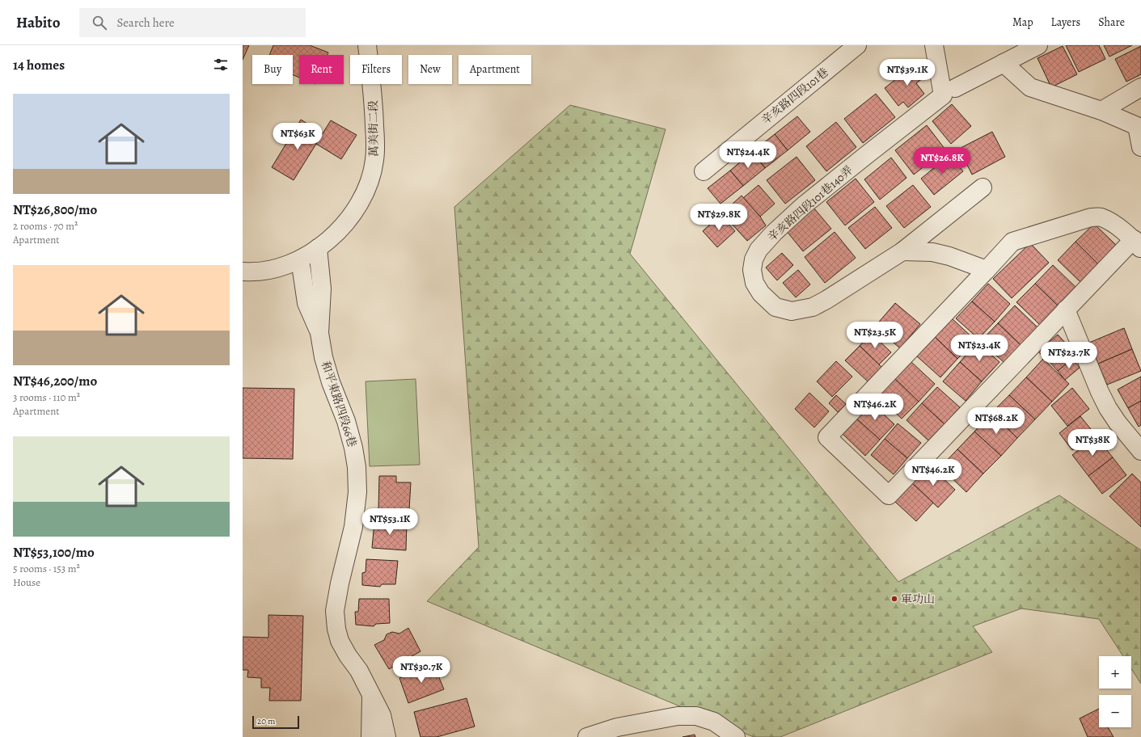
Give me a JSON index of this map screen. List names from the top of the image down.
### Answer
{
  "streets": {
    "street": [
      "辛亥路四段101巷",
      "萬美街二段",
      "辛亥路四段101巷140弄",
      "和平東路四段66巷"
    ]
  },
  "crossings": [
    ["萬美街二段", "和平東路四段66巷"]
  ],
  "places": ["軍功山"],
  "scale_bar": "20 m",
  "page": {
    "header": "Habito",
    "search": "Search here",
    "nav": ["Map", "Layers", "Share"],
    "heading": "14 homes",
    "chip": [
      "Buy",
      "Rent",
      "Filters",
      "New",
      "Apartment"
    ],
    "price": [
      "NT$39.1K",
      "NT$63K",
      "NT$24.4K",
      "NT$26.8K",
      "NT$29.8K",
      "NT$23.5K",
      "NT$23.4K",
      "NT$23.7K",
      "NT$46.2K",
      "NT$68.2K",
      "NT$38K",
      "NT$46.2K",
      "NT$53.1K",
      "NT$30.7K"
    ],
    "list": [
      {
        "name": "NT$26,800/mo",
        "note": "2 rooms · 70 m² · Apartment"
      },
      {
        "name": "NT$46,200/mo",
        "note": "3 rooms · 110 m² · Apartment"
      },
      {
        "name": "NT$53,100/mo",
        "note": "5 rooms · 153 m² · House"
      }
    ],
    "map_buttons": ["+", "−"],
    "scale": "20 m"
  }
}
